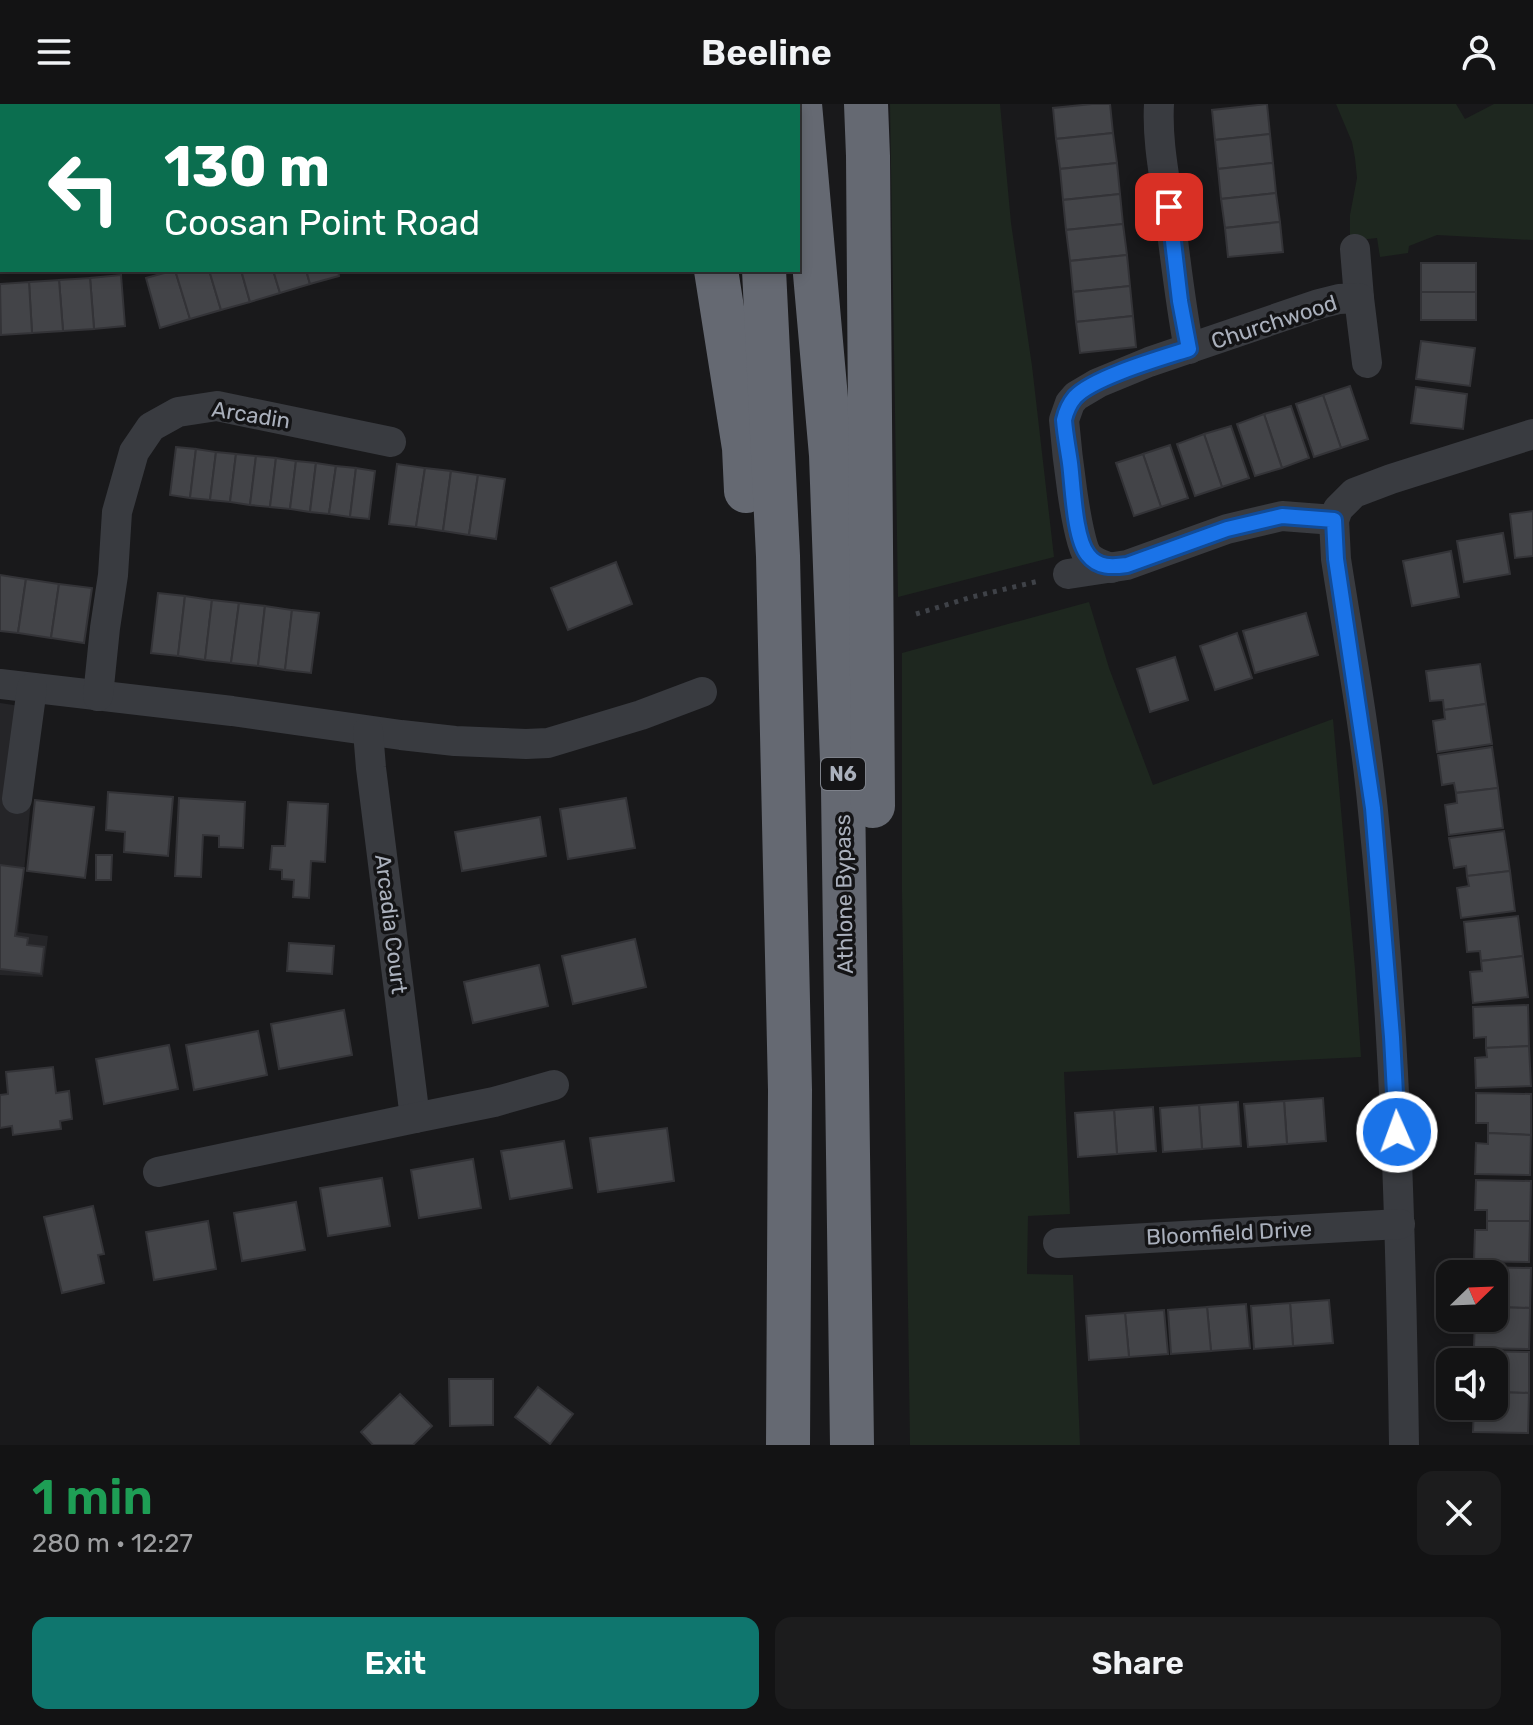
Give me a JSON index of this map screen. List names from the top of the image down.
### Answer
{
  "streets": {
    "highway": ["N6", "Athlone Bypass"],
    "street": [
      "Churchwood",
      "Arcadin",
      "Arcadia Court",
      "Bloomfield Drive"
    ]
  },
  "crossings": [
    ["N6", "Athlone Bypass"]
  ],
  "north": "top right",
  "page": {
    "header": "Beeline",
    "turn": ["130 m", "Coosan Point Road"],
    "heading": ["1 min", "280 m · 12:27"],
    "buttons": ["Exit", "Share"]
  }
}
